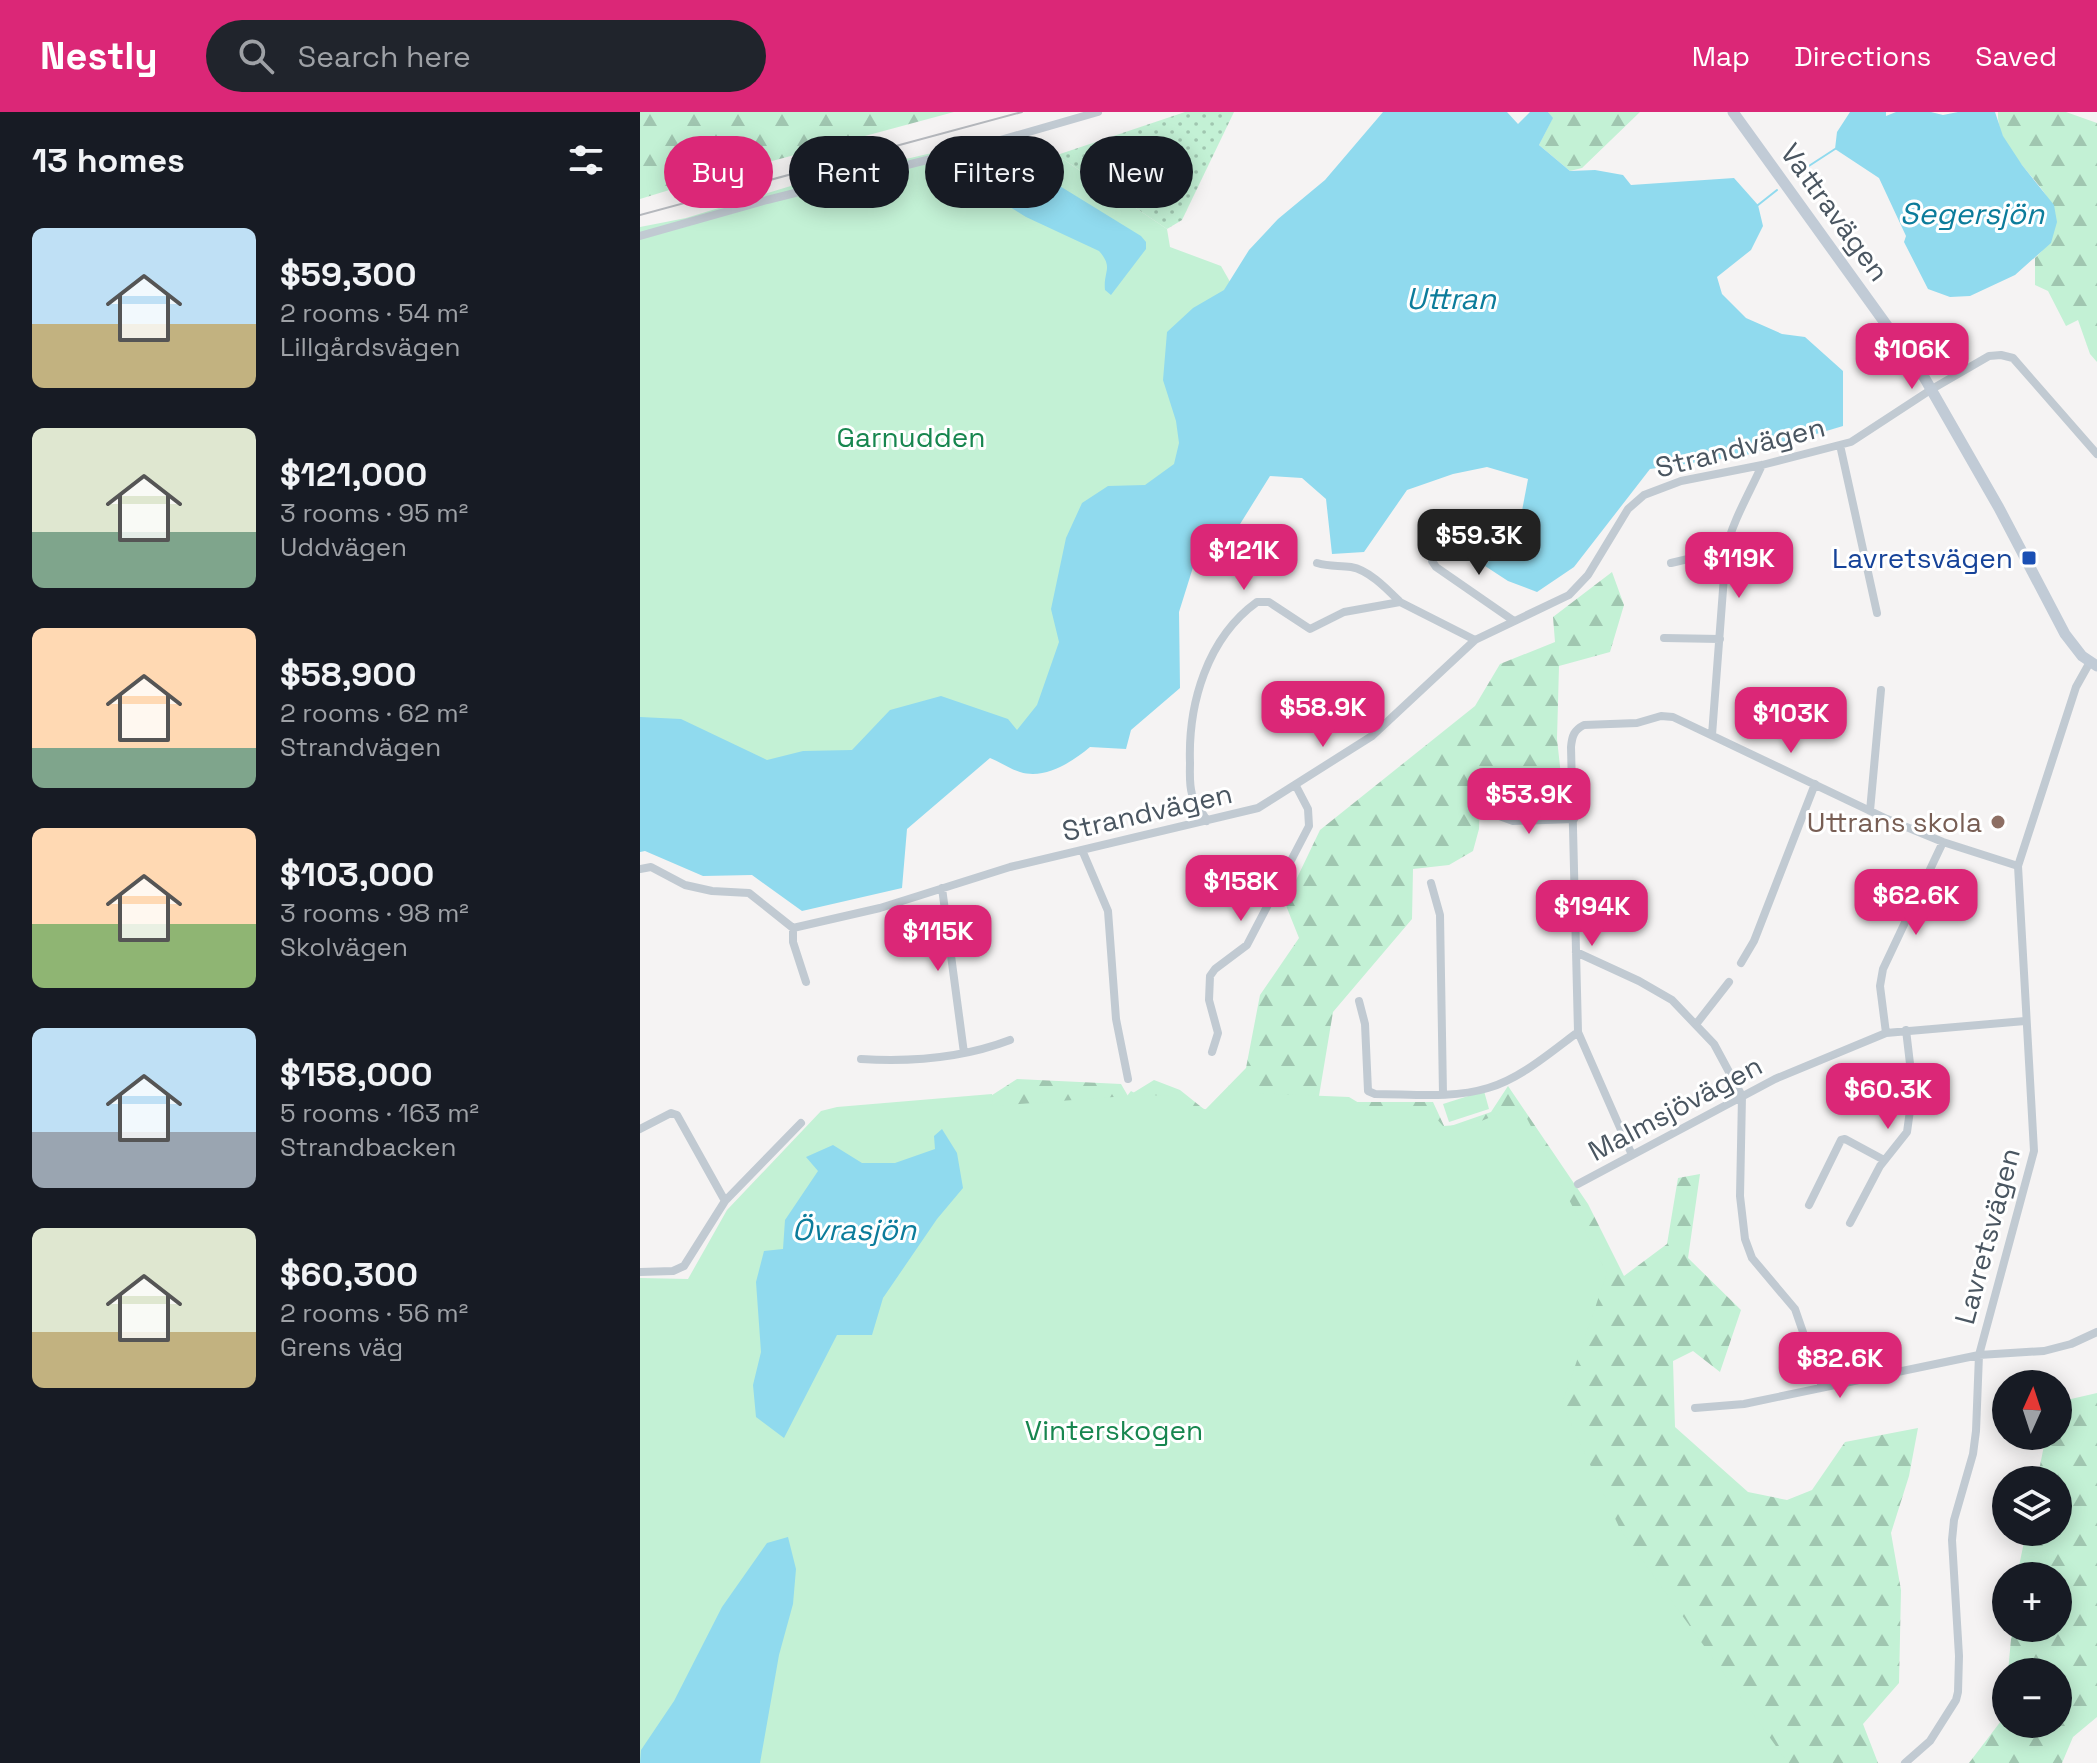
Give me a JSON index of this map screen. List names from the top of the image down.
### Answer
{
  "streets": {
    "street": [
      "Vattravägen",
      "Strandvägen",
      "Malmsjövägen",
      "Lavretsvägen"
    ]
  },
  "crossings": [
    ["Vattravägen", "Strandvägen"],
    ["Vattravägen", "Lavretsvägen"],
    ["Malmsjövägen", "Lavretsvägen"]
  ],
  "water": ["Segersjön", "Uttran", "Övrasjön"],
  "parks": ["Garnudden", "Vinterskogen"],
  "places": {
    "transit": ["Lavretsvägen"],
    "other": ["Uttrans skola"]
  },
  "north": "top",
  "page": {
    "header": "Nestly",
    "search": "Search here",
    "nav": ["Map", "Directions", "Saved"],
    "heading": "13 homes",
    "chip": [
      "Buy",
      "Rent",
      "Filters",
      "New"
    ],
    "list": [
      {
        "name": "$59,300",
        "note": "2 rooms · 54 m² · Lillgårdsvägen"
      },
      {
        "name": "$121,000",
        "note": "3 rooms · 95 m² · Uddvägen"
      },
      {
        "name": "$58,900",
        "note": "2 rooms · 62 m² · Strandvägen"
      },
      {
        "name": "$103,000",
        "note": "3 rooms · 98 m² · Skolvägen"
      },
      {
        "name": "$158,000",
        "note": "5 rooms · 163 m² · Strandbacken"
      },
      {
        "name": "$60,300",
        "note": "2 rooms · 56 m² · Grens väg"
      }
    ],
    "price": [
      "$106K",
      "$59.3K",
      "$121K",
      "$119K",
      "$58.9K",
      "$103K",
      "$53.9K",
      "$158K",
      "$62.6K",
      "$194K",
      "$115K",
      "$60.3K",
      "$82.6K"
    ],
    "map_buttons": ["+", "−"]
  }
}
